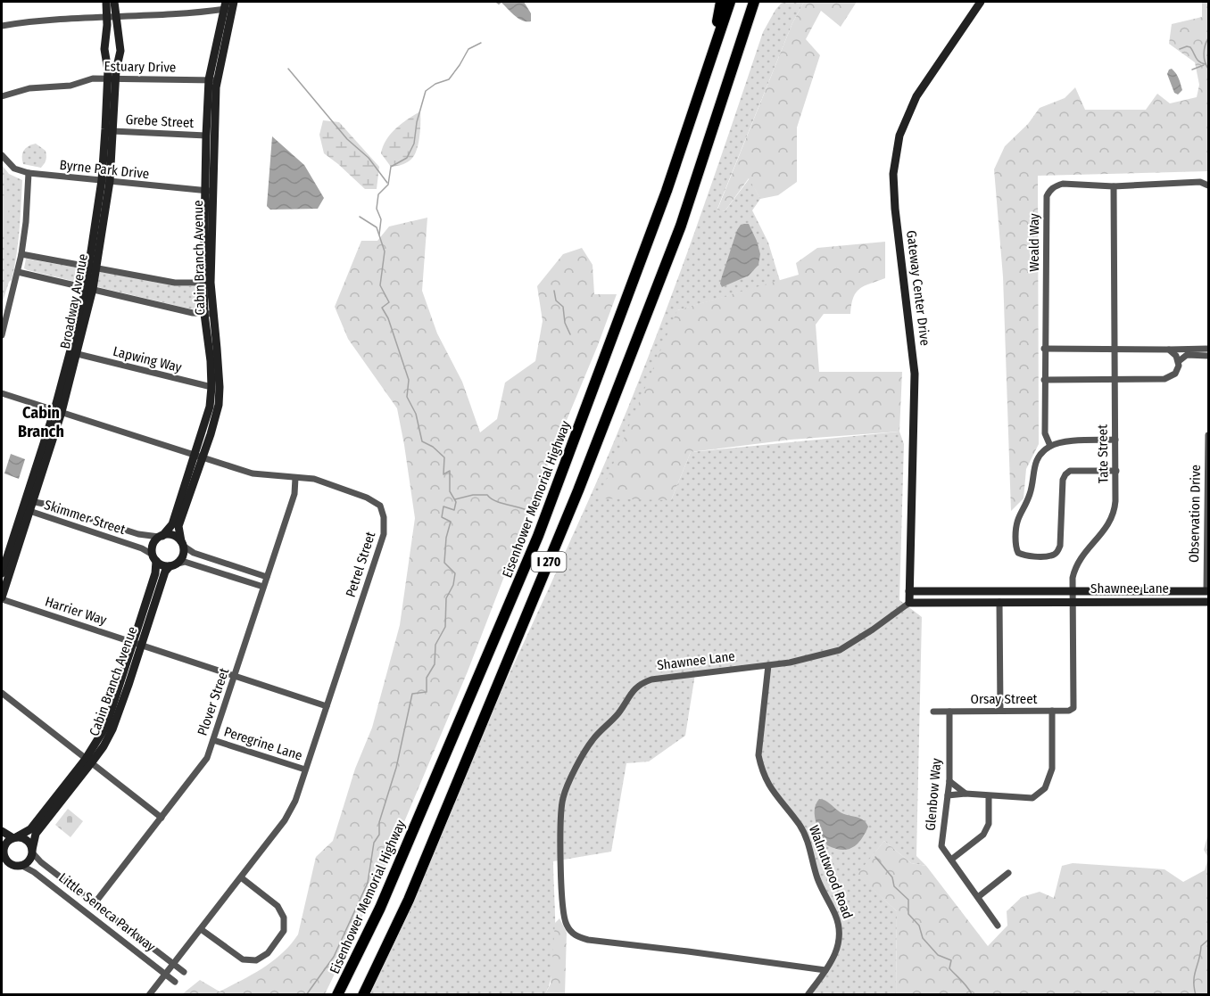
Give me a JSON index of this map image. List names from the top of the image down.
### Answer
{
  "streets": {
    "highway": ["Eisenhower Memorial Highway", "I 270"],
    "street": [
      "Estuary Drive",
      "Grebe Street",
      "Byrne Park Drive",
      "Weald Way",
      "Cabin Branch Avenue",
      "Gateway Center Drive",
      "Broadway Avenue",
      "Lapwing Way",
      "Tate Street",
      "Observation Drive",
      "Skimmer Street",
      "Petrel Street",
      "Shawnee Lane",
      "Harrier Way",
      "Orsay Street",
      "Plover Street",
      "Peregrine Lane",
      "Glenbow Way",
      "Walnutwood Road",
      "Little Seneca Parkway"
    ]
  },
  "crossings": [
    ["Estuary Drive", "Cabin Branch Avenue"],
    ["Estuary Drive", "Broadway Avenue"],
    ["Grebe Street", "Cabin Branch Avenue"],
    ["Grebe Street", "Broadway Avenue"],
    ["Byrne Park Drive", "Cabin Branch Avenue"],
    ["Byrne Park Drive", "Broadway Avenue"],
    ["Weald Way", "Tate Street"],
    ["Cabin Branch Avenue", "Lapwing Way"],
    ["Cabin Branch Avenue", "Skimmer Street"],
    ["Cabin Branch Avenue", "Petrel Street"],
    ["Cabin Branch Avenue", "Harrier Way"],
    ["Cabin Branch Avenue", "Little Seneca Parkway"],
    ["Gateway Center Drive", "Shawnee Lane"],
    ["Broadway Avenue", "Lapwing Way"],
    ["Broadway Avenue", "Skimmer Street"],
    ["Broadway Avenue", "Petrel Street"],
    ["Broadway Avenue", "Harrier Way"],
    ["Tate Street", "Shawnee Lane"],
    ["Tate Street", "Orsay Street"],
    ["Observation Drive", "Shawnee Lane"],
    ["Petrel Street", "Harrier Way"],
    ["Petrel Street", "Plover Street"],
    ["Petrel Street", "Peregrine Lane"],
    ["Petrel Street", "Little Seneca Parkway"],
    ["Shawnee Lane", "Walnutwood Road"],
    ["Harrier Way", "Plover Street"],
    ["Orsay Street", "Glenbow Way"],
    ["Plover Street", "Peregrine Lane"],
    ["Plover Street", "Little Seneca Parkway"]
  ],
  "districts": ["Cabin Branch"]
}
